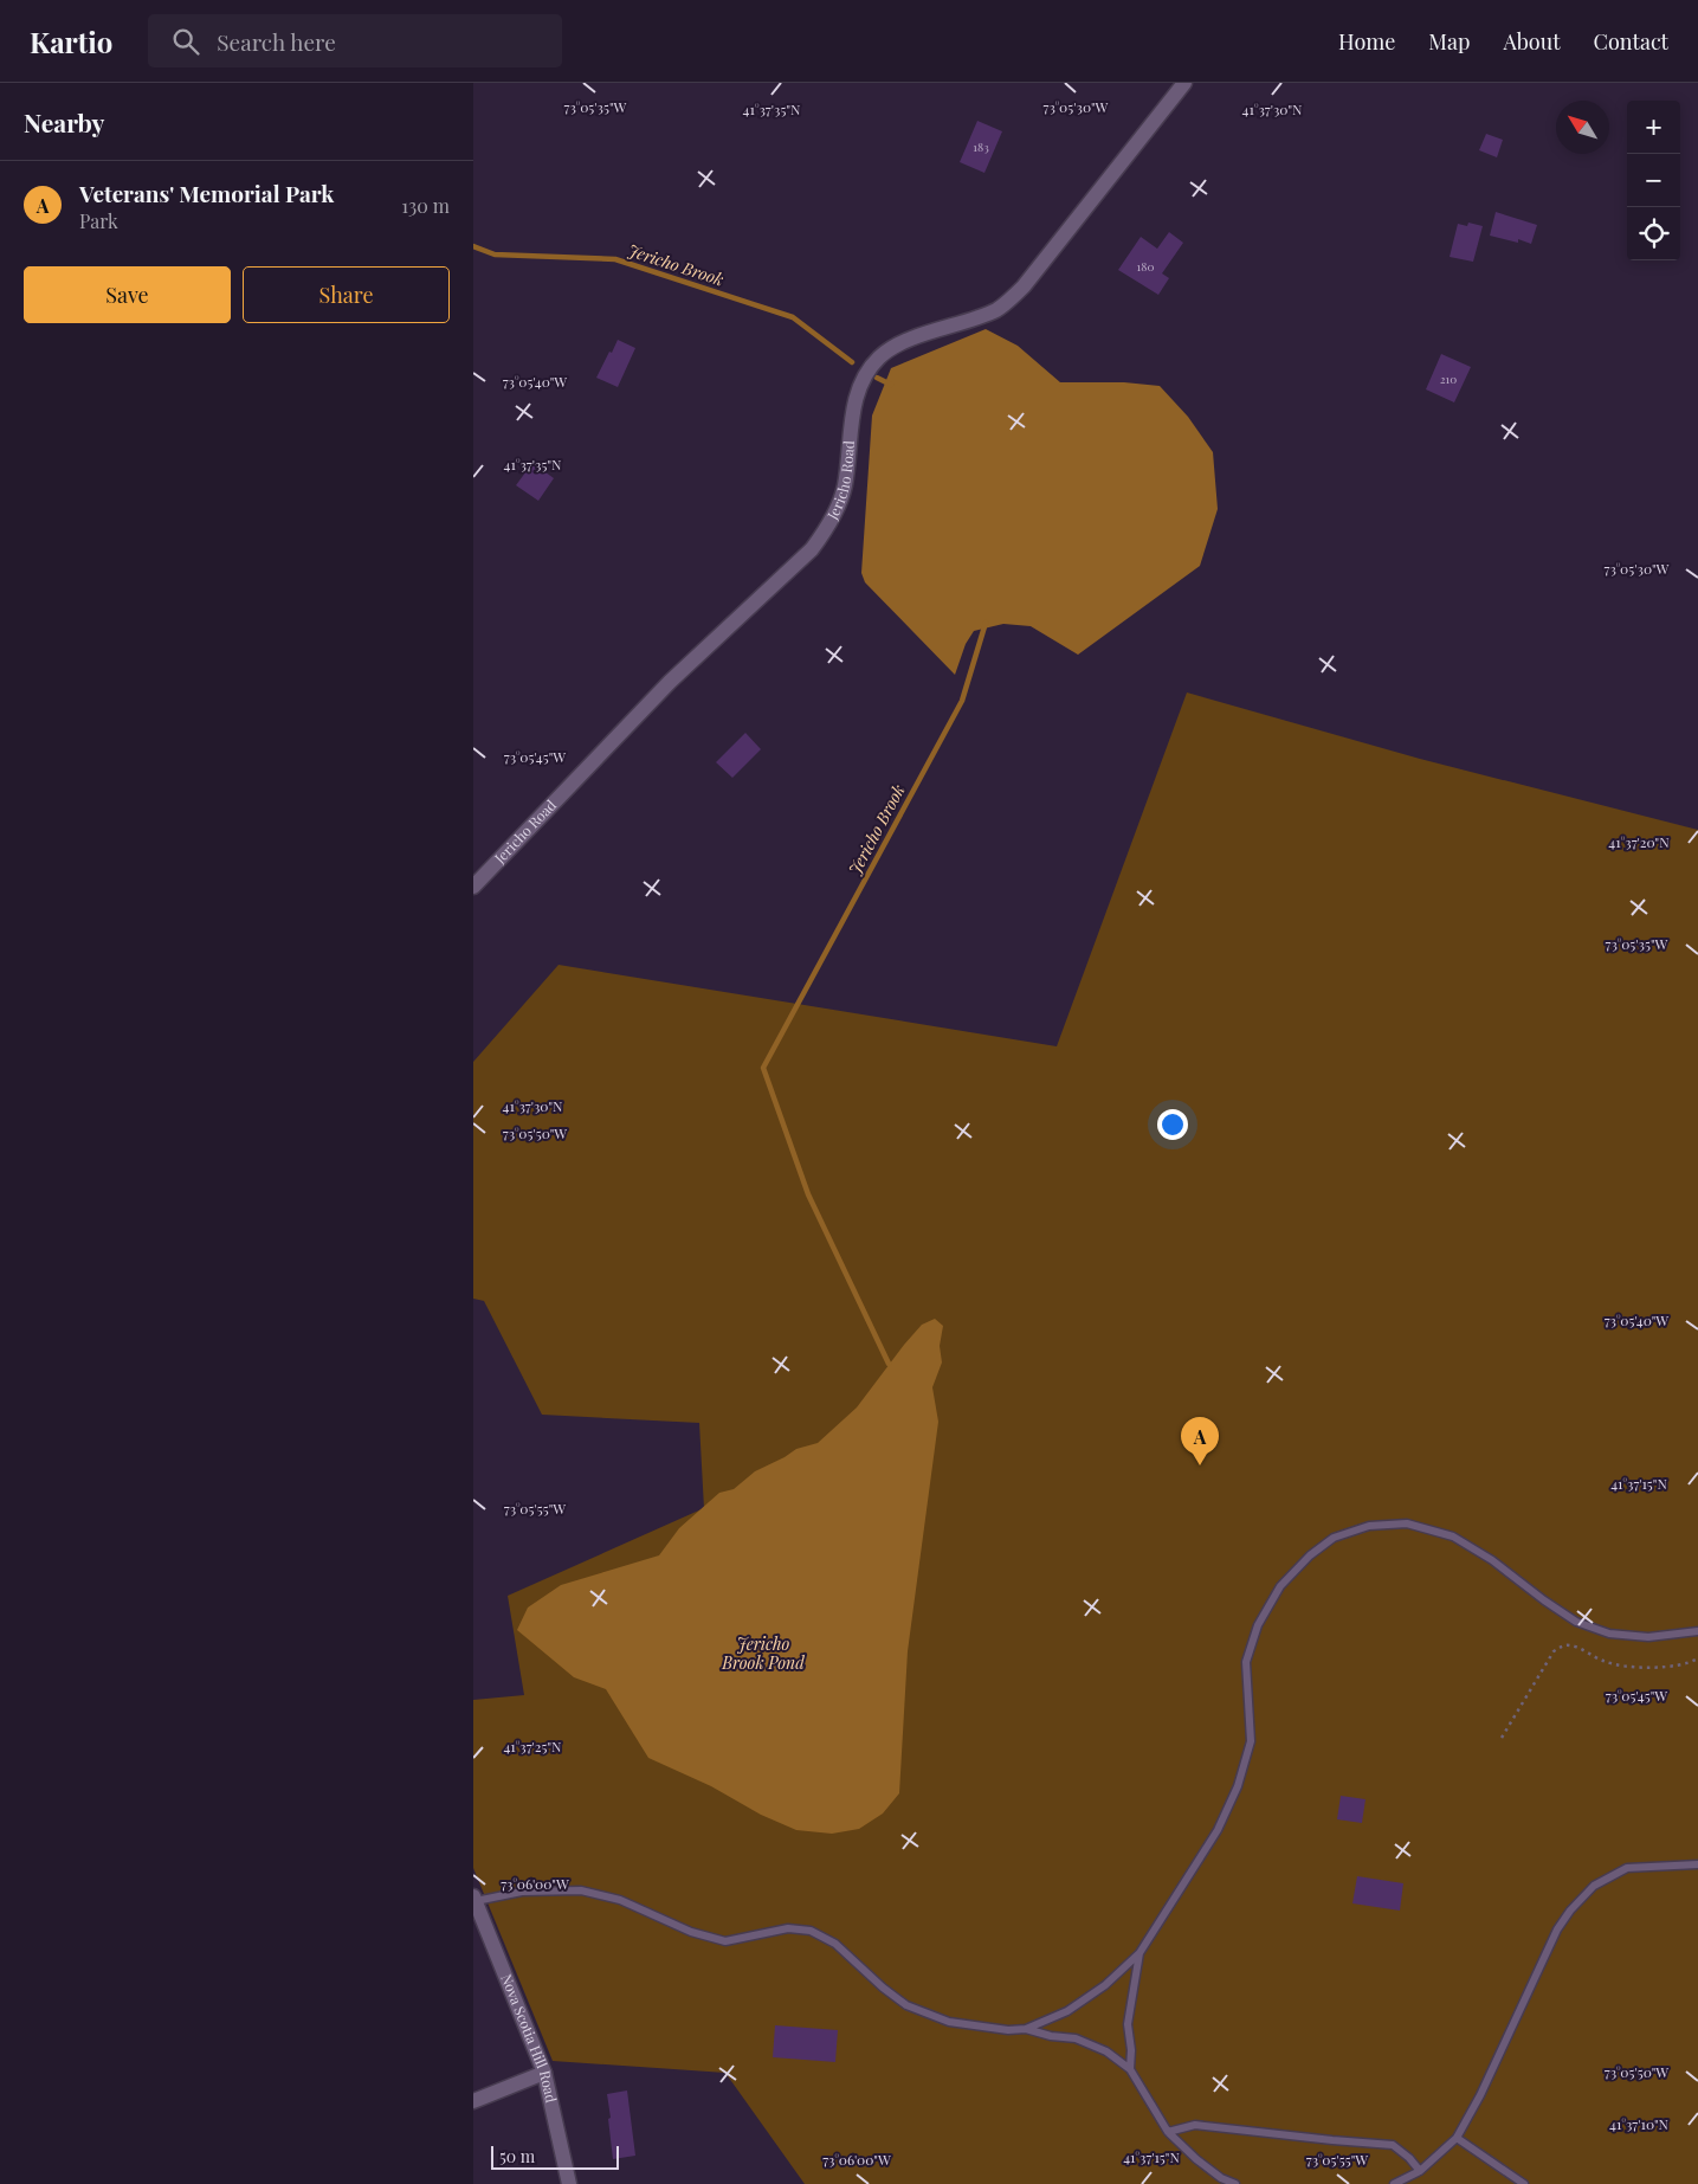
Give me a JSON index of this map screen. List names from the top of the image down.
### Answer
{
  "streets": {
    "street": ["Jericho Road", "Nova Scotia Hill Road"]
  },
  "water": ["Jericho Brook", "Jericho Brook Pond"],
  "house_numbers": ["183", "180", "210"],
  "scale_bar": "50 m",
  "north": "top left",
  "page": {
    "header": "Kartio",
    "search": "Search here",
    "nav": [
      "Home",
      "Map",
      "About",
      "Contact"
    ],
    "heading": "Nearby",
    "map_buttons": ["+", "−"],
    "list": [
      {
        "mark": "A",
        "name": "Veterans' Memorial Park",
        "note": "Park",
        "value": "130 m"
      }
    ],
    "buttons": ["Save", "Share"],
    "pins": "A",
    "scale": "50 m"
  },
  "coordinates": [
    "73°05'35\"W",
    "73°05'30\"W",
    "41°37'35\"N",
    "41°37'30\"N",
    "73°05'40\"W",
    "73°05'45\"W",
    "41°37'20\"N",
    "73°05'50\"W",
    "41°37'15\"N",
    "73°05'55\"W",
    "41°37'25\"N",
    "73°06'00\"W",
    "41°37'10\"N"
  ]
}
